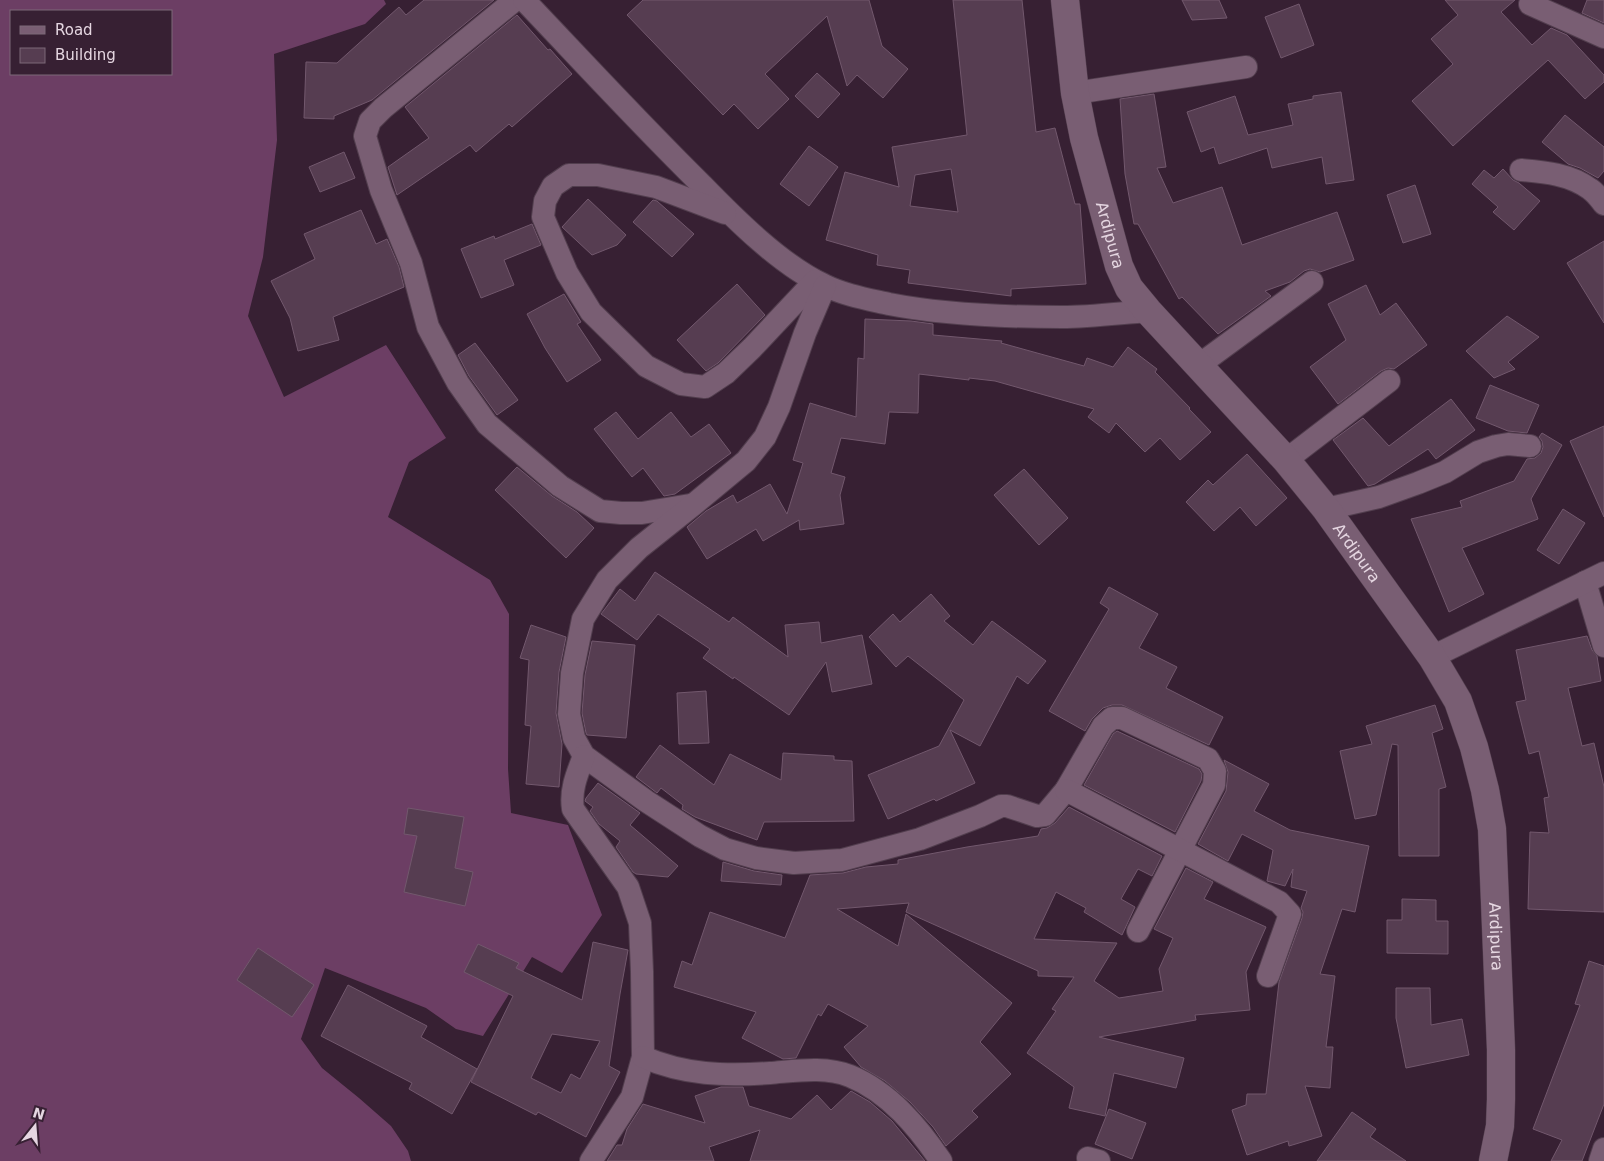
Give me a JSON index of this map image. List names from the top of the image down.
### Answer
{
  "streets": {
    "street": ["Ardipura"]
  },
  "legend": ["Road", "Building"],
  "north": "top"
}
